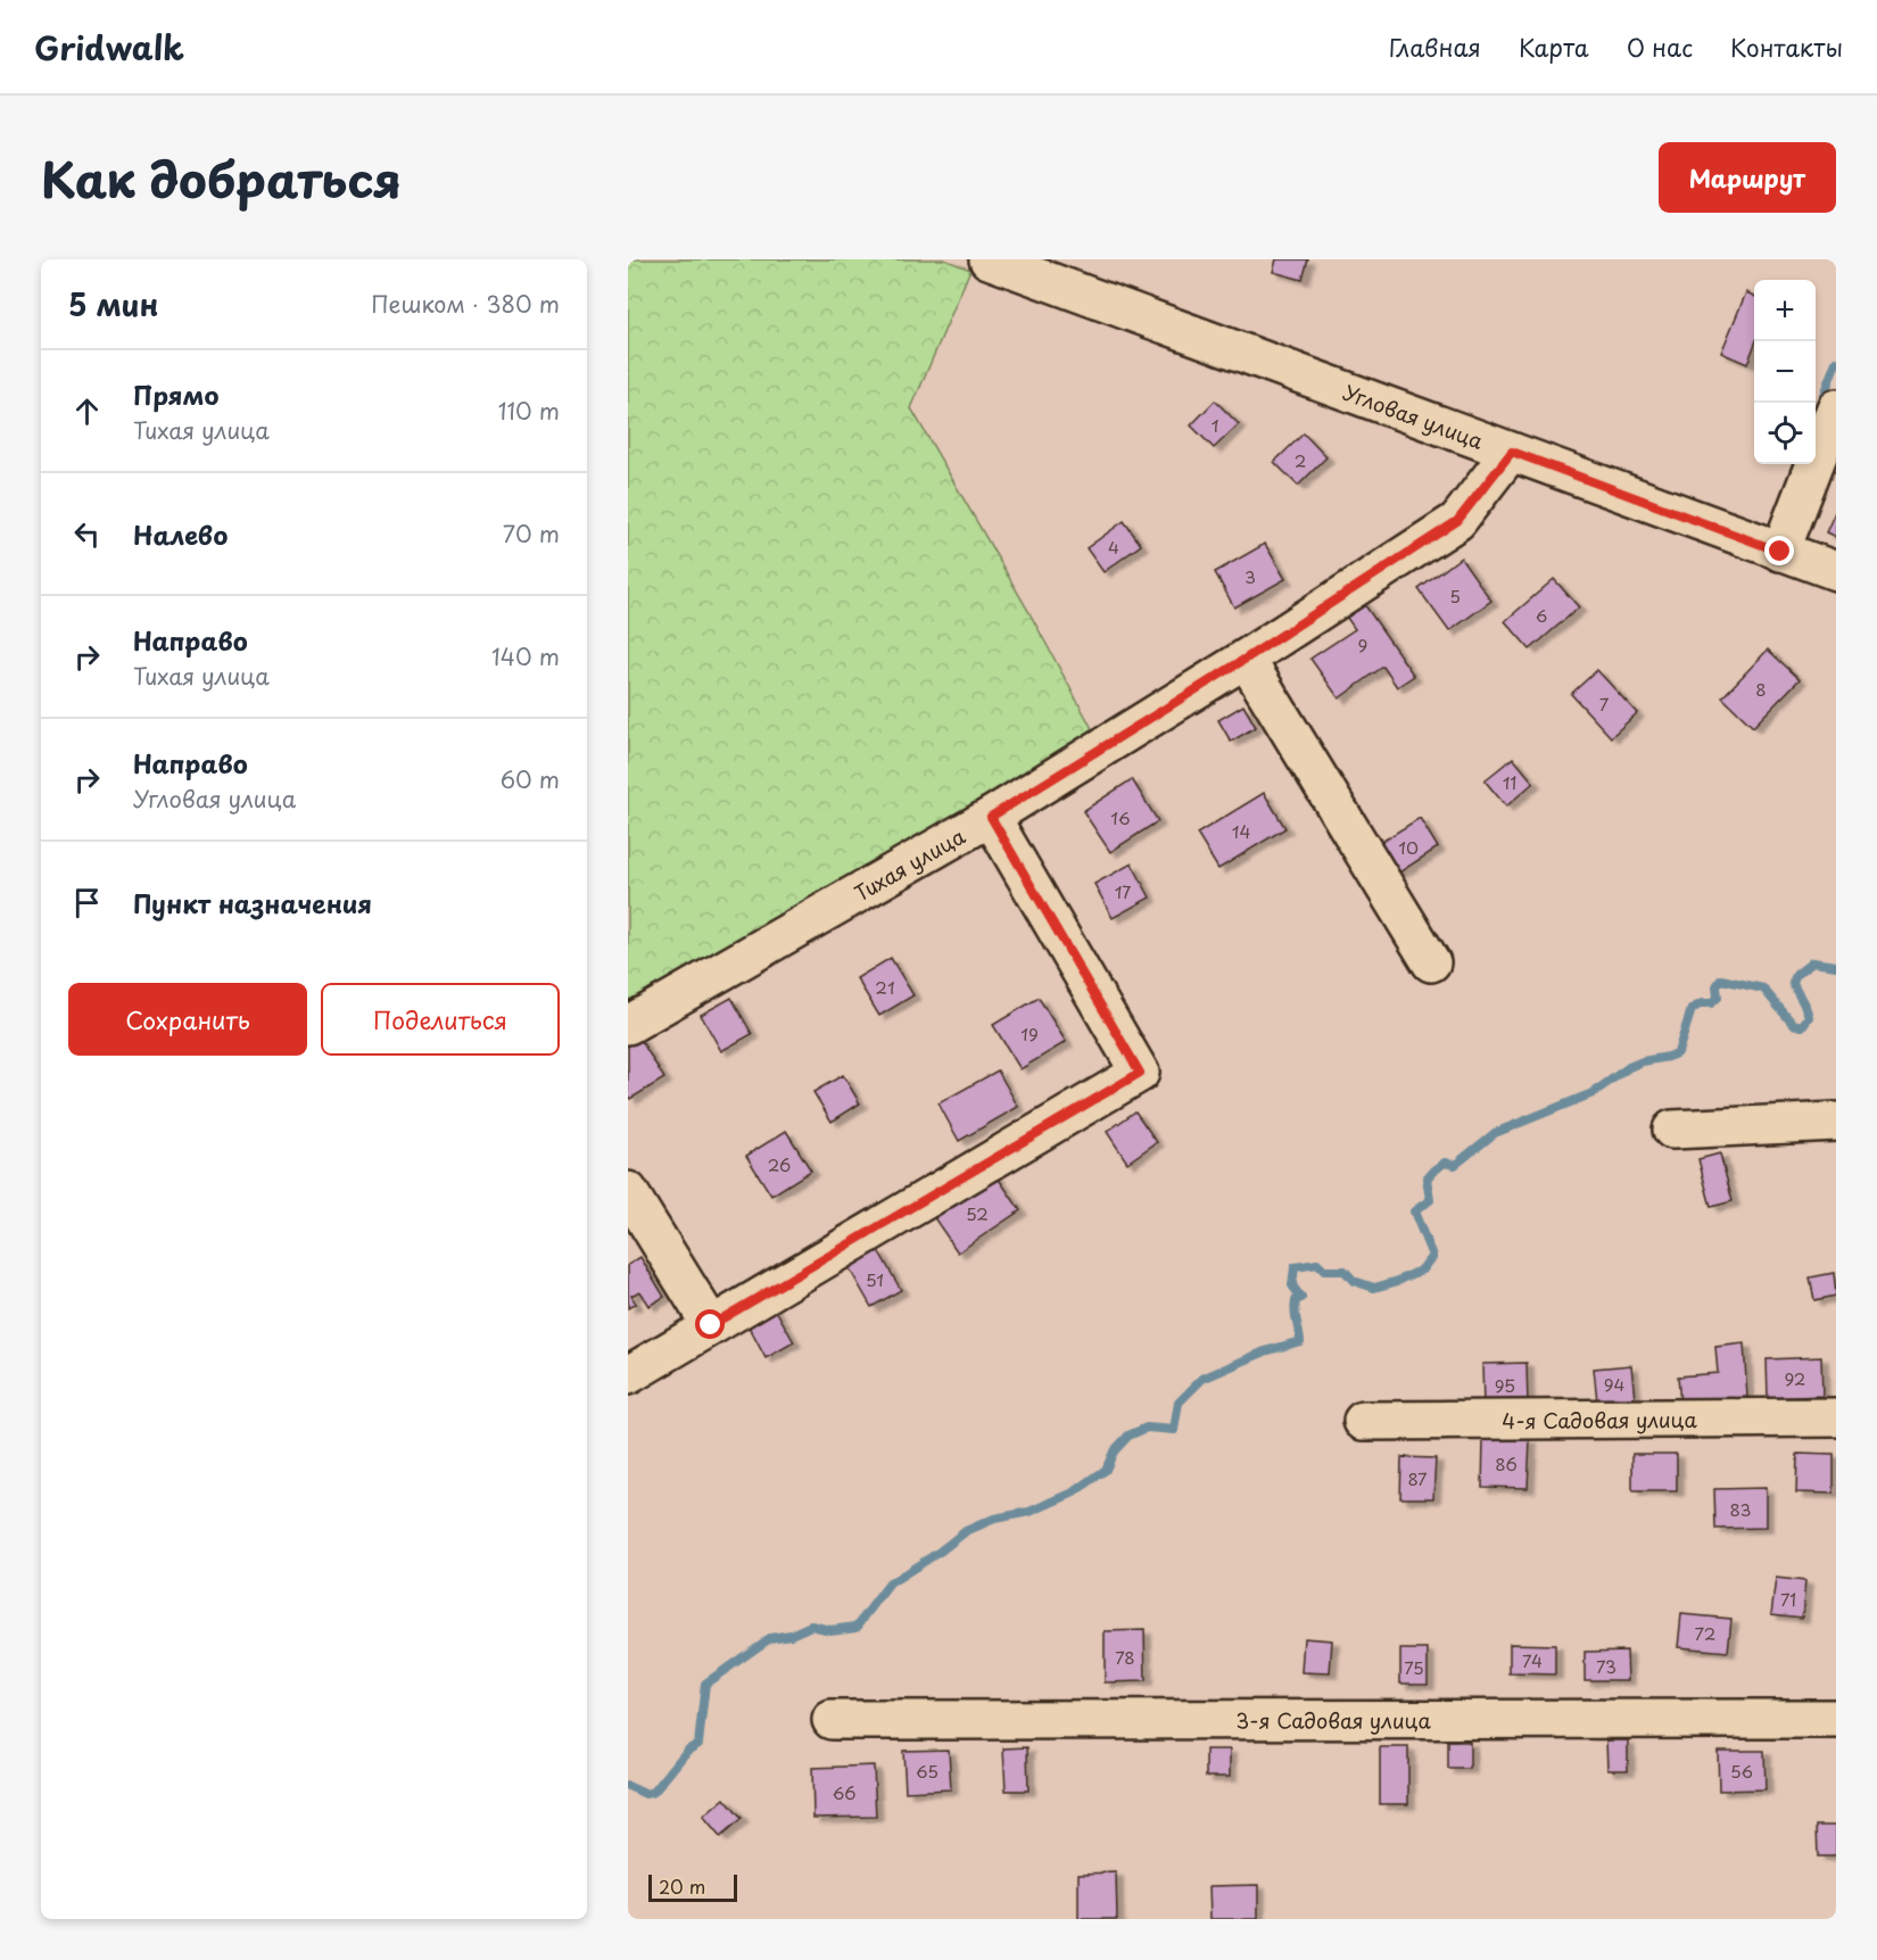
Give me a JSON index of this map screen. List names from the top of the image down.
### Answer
{
  "streets": {
    "street": [
      "Угловая улица",
      "Тихая улица",
      "4-я Садовая улица",
      "3-я Садовая улица"
    ]
  },
  "crossings": [
    ["Угловая улица", "Тихая улица"]
  ],
  "house_numbers": [
    "1",
    "2",
    "4",
    "3",
    "5",
    "6",
    "9",
    "8",
    "7",
    "11",
    "16",
    "14",
    "10",
    "17",
    "21",
    "19",
    "26",
    "52",
    "51",
    "92",
    "94",
    "95",
    "86",
    "87",
    "83",
    "71",
    "72",
    "78",
    "74",
    "73",
    "75",
    "65",
    "56",
    "66"
  ],
  "scale_bar": "20 m",
  "page": {
    "header": "Gridwalk",
    "nav": [
      "Главная",
      "Карта",
      "О нас",
      "Контакты"
    ],
    "title": "Как добраться",
    "buttons": [
      "Маршрут",
      ["Сохранить", "Поделиться"]
    ],
    "heading": ["5 мин", "Пешком · 380 m"],
    "map_buttons": ["+", "−"],
    "list": [
      ["Прямо", "Тихая улица", "110 m"],
      ["Налево", "70 m"],
      ["Направо", "Тихая улица", "140 m"],
      ["Направо", "Угловая улица", "60 m"],
      "Пункт назначения"
    ],
    "scale": "20 m"
  }
}
